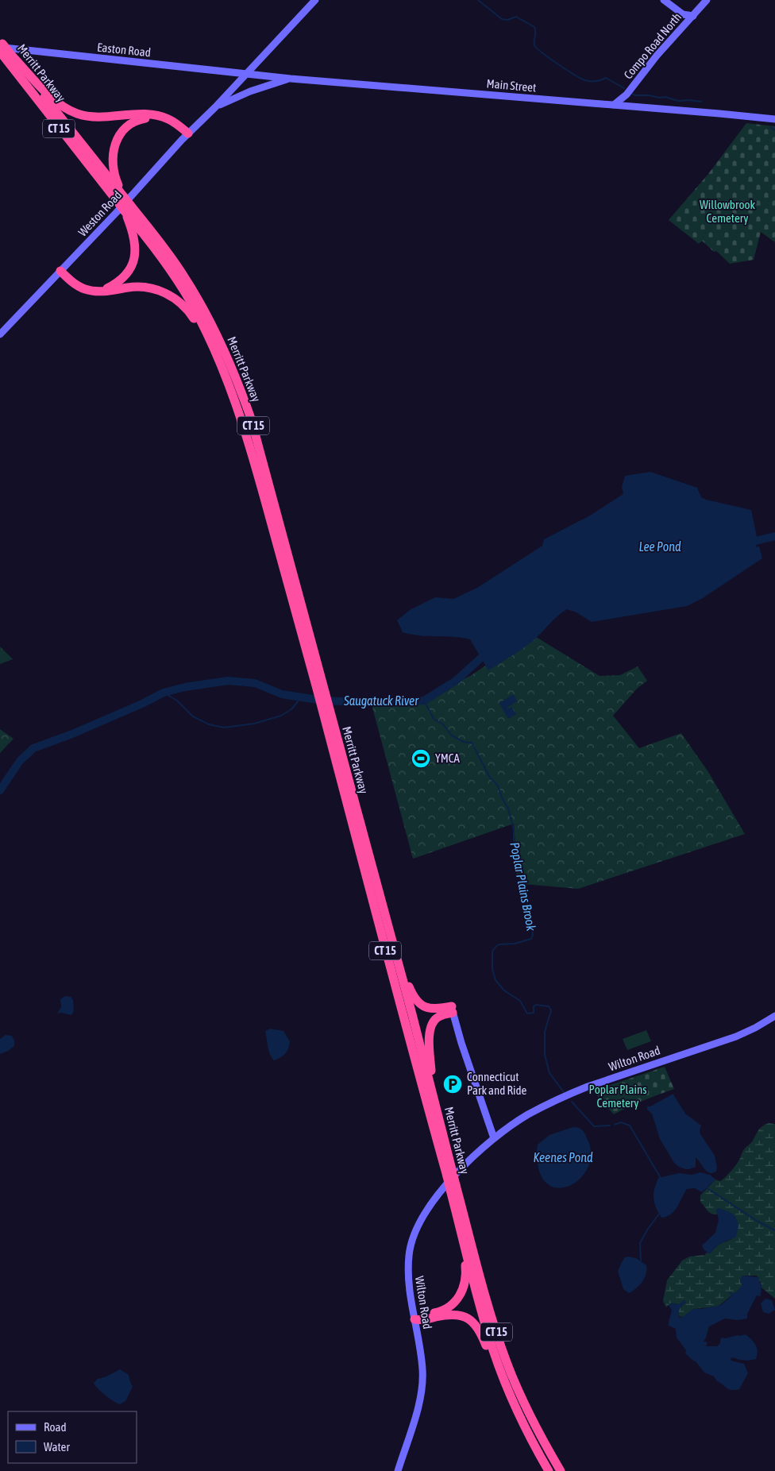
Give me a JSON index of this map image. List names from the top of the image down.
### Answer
{
  "streets": {
    "highway": ["Merritt Parkway", "CT 15"],
    "main road": [
      "Compo Road North",
      "Easton Road",
      "Main Street",
      "Weston Road",
      "Wilton Road"
    ]
  },
  "crossings": [
    ["Compo Road North", "Main Street"],
    ["Easton Road", "Merritt Parkway"],
    ["Easton Road", "Main Street"],
    ["Easton Road", "Weston Road"],
    ["Main Street", "Weston Road"]
  ],
  "water": [
    "Lee Pond",
    "Saugatuck River",
    "Poplar Plains Brook",
    "Keenes Pond"
  ],
  "parks": ["Willowbrook Cemetery", "Poplar Plains Cemetery"],
  "places": {
    "sports": ["YMCA"],
    "parking": ["Connecticut Park and Ride"]
  },
  "legend": ["Road", "Water"]
}
